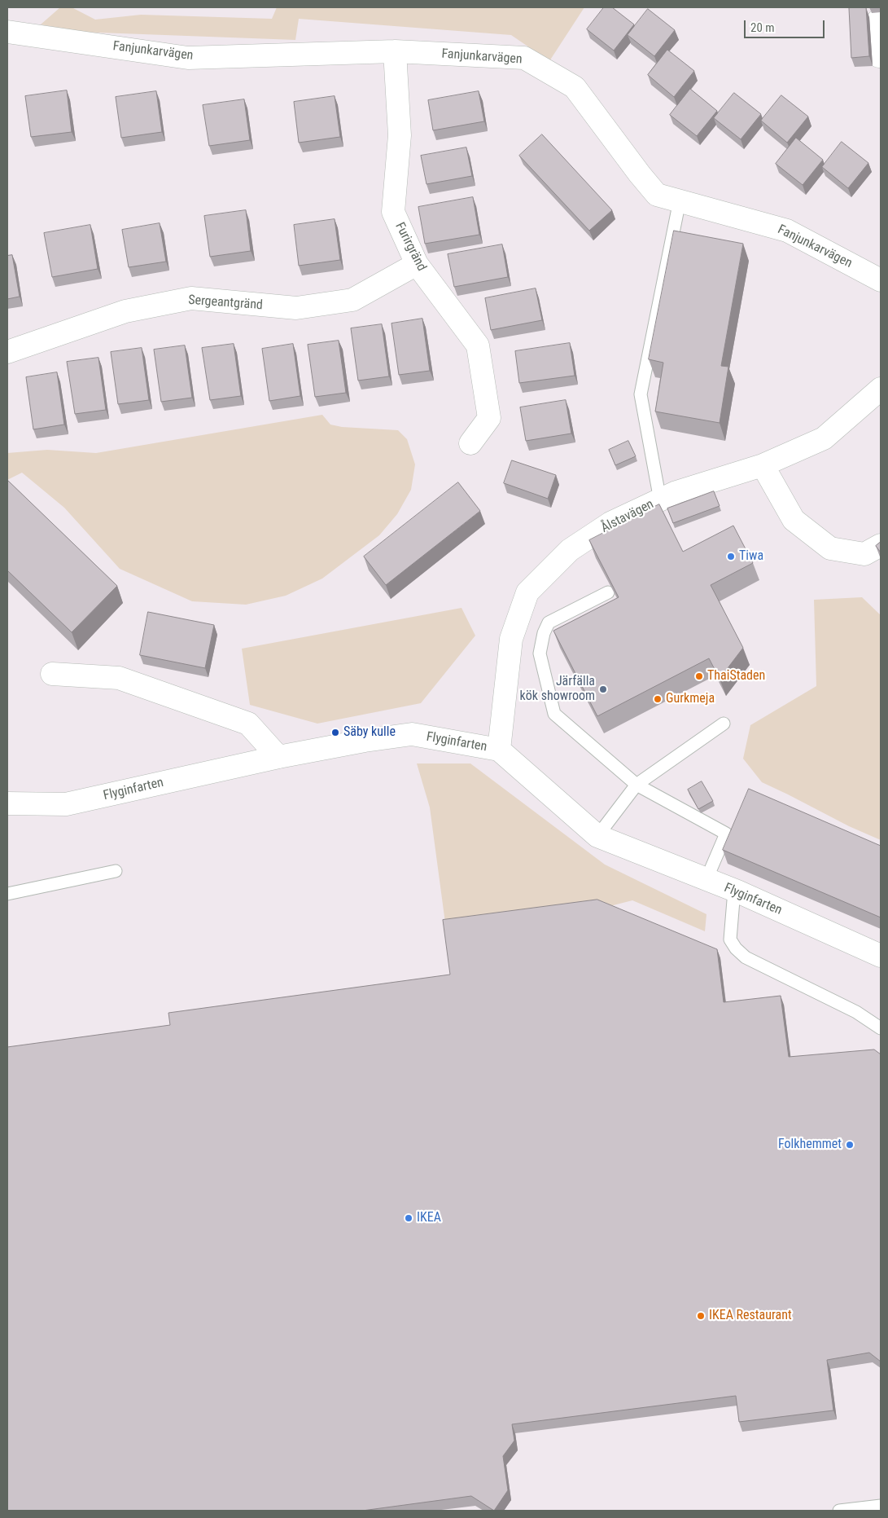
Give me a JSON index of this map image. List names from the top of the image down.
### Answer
{
  "streets": {
    "street": [
      "Fanjunkarvägen",
      "Furirgränd",
      "Sergeantgränd",
      "Ålstavägen",
      "Flyginfarten"
    ]
  },
  "crossings": [
    ["Fanjunkarvägen", "Furirgränd"],
    ["Furirgränd", "Sergeantgränd"],
    ["Ålstavägen", "Flyginfarten"]
  ],
  "places": [
    "Tiwa",
    "ThaiStaden",
    "Järfälla kök showroom",
    "Gurkmeja",
    "Säby kulle",
    "Folkhemmet",
    "IKEA",
    "IKEA Restaurant"
  ],
  "scale_bar": "20 m"
}
